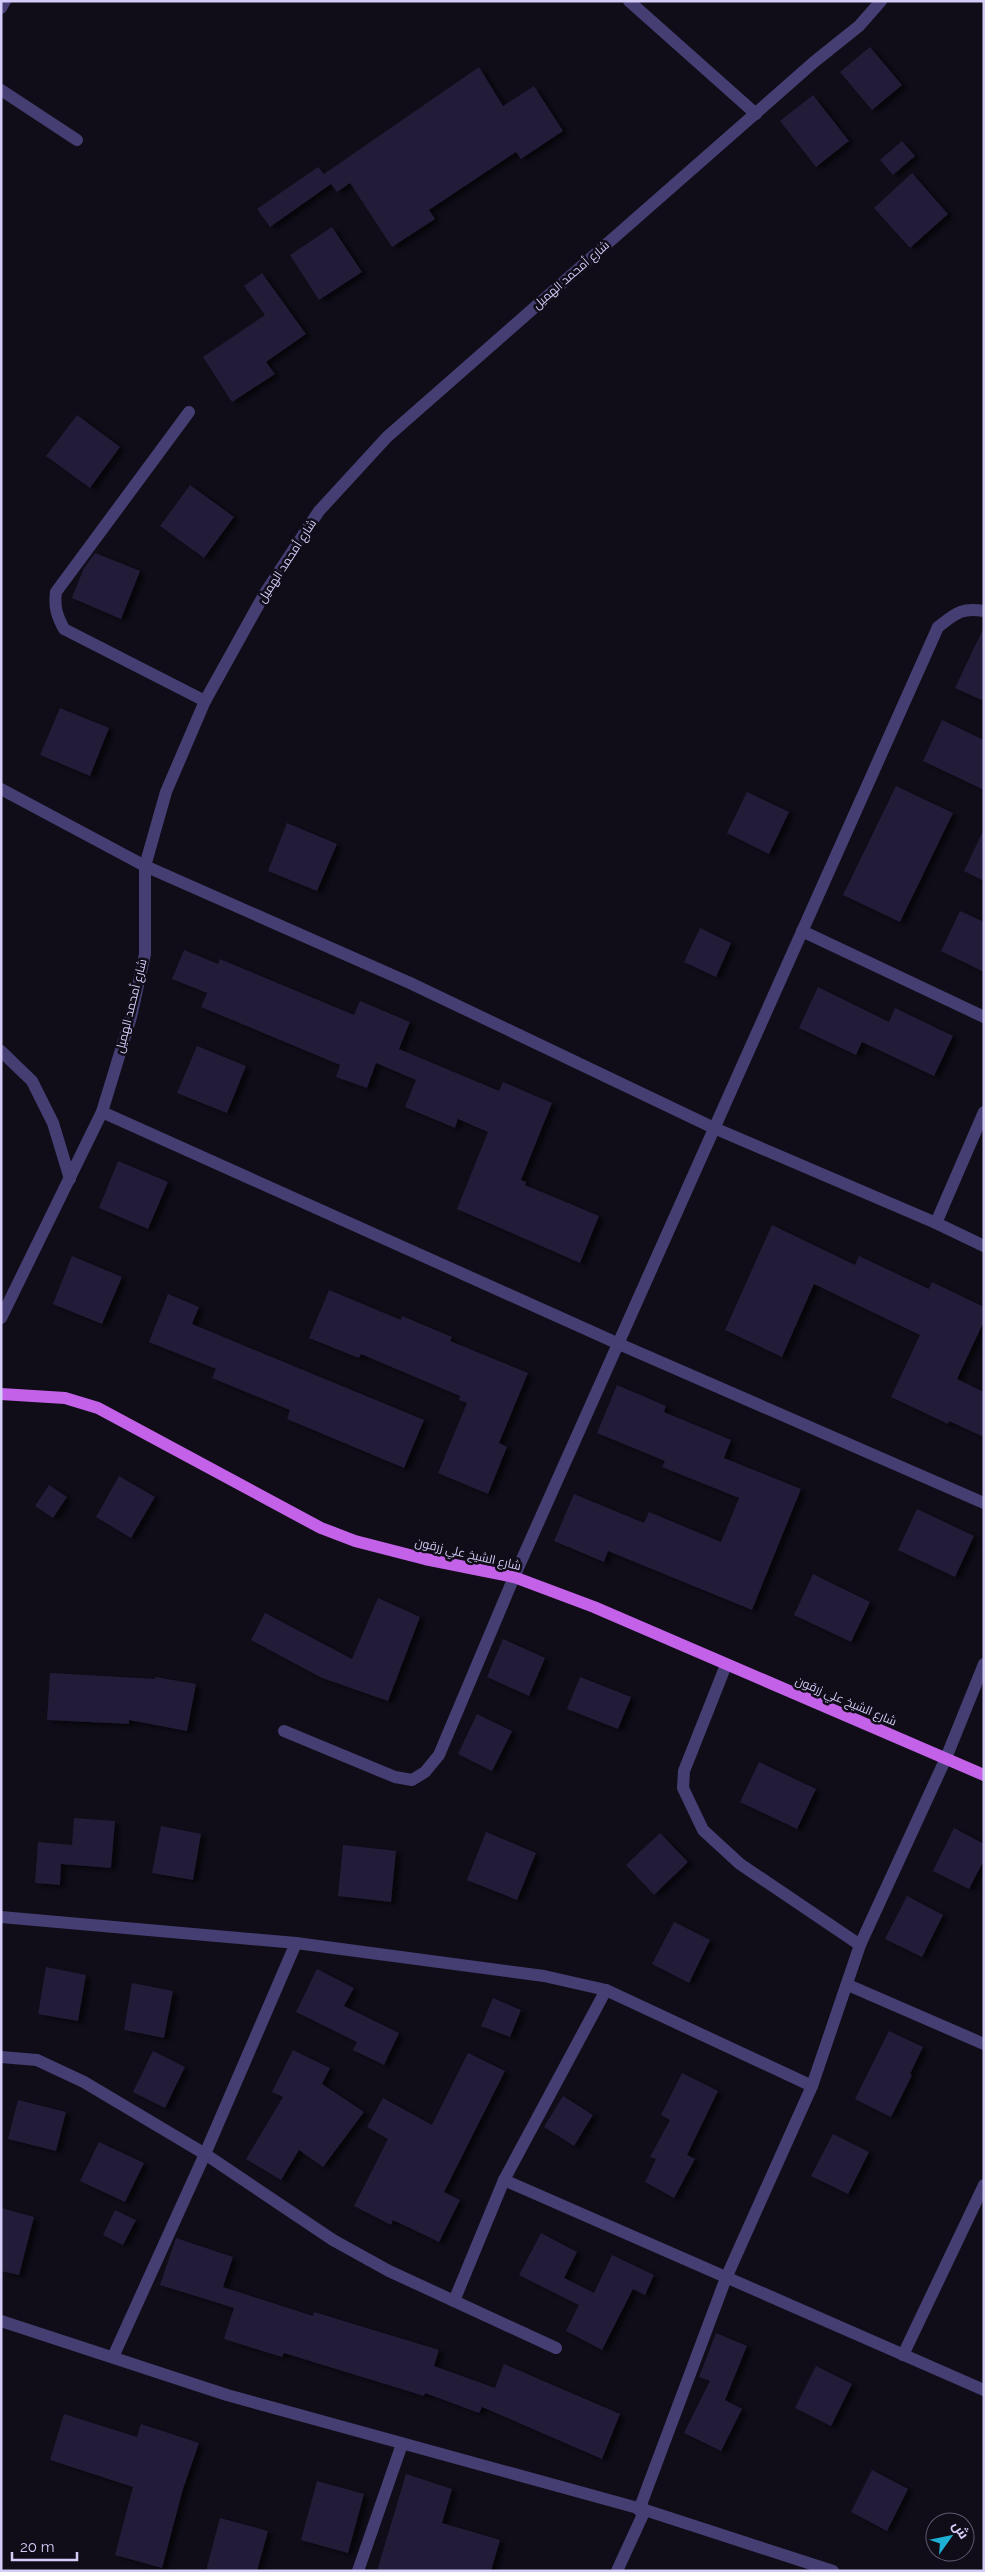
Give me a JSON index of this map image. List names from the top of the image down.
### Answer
{
  "streets": {
    "main road": ["شارع الشيخ علي زرقون"],
    "street": ["شارع أمحمد الهميل"]
  },
  "scale_bar": "20 m",
  "north": "top right"
}
